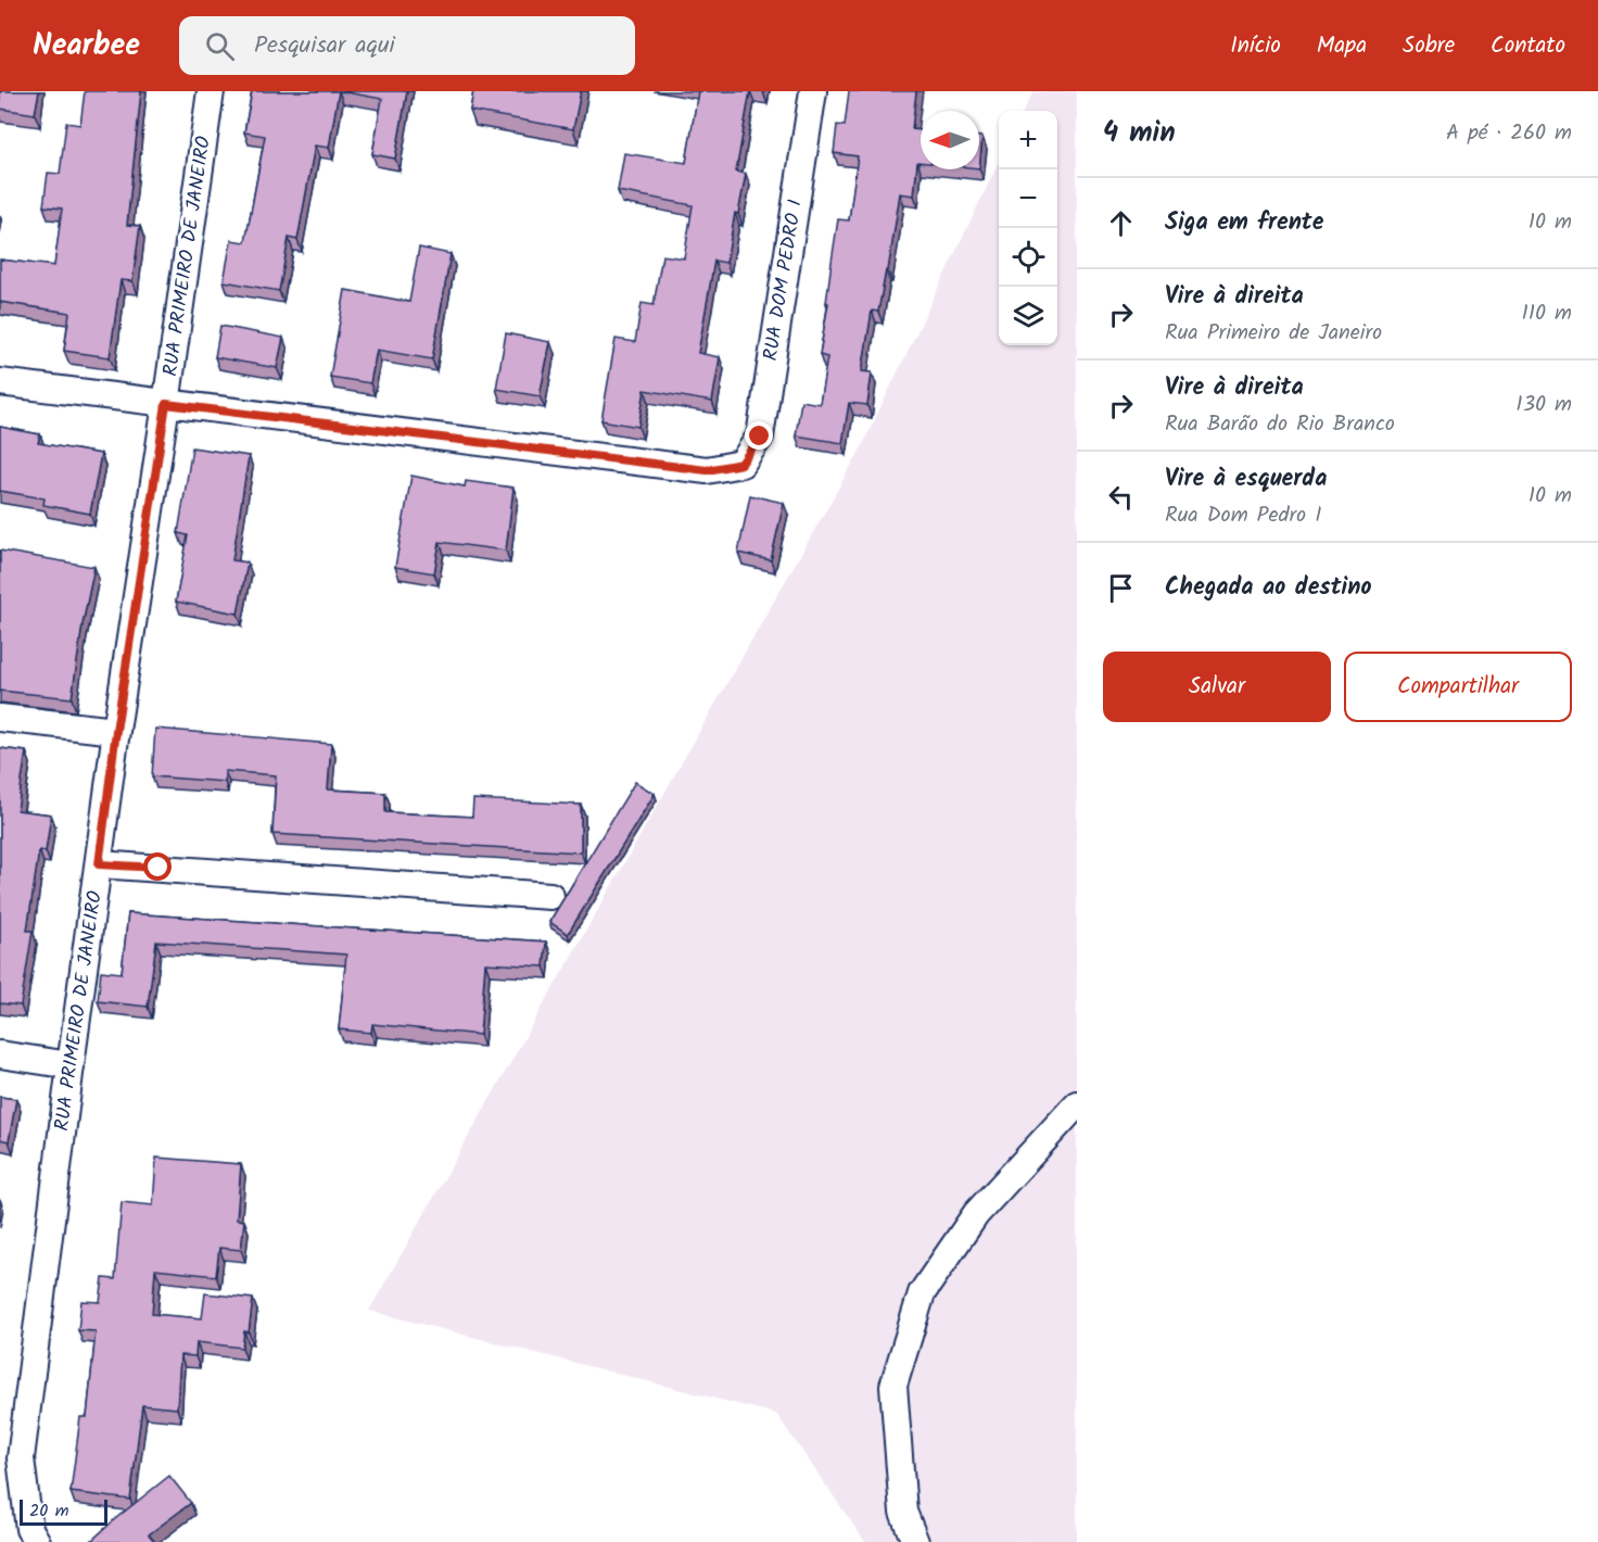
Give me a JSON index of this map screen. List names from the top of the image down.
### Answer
{
  "streets": {
    "street": ["RUA PRIMEIRO DE JANEIRO", "RUA DOM PEDRO I"]
  },
  "crossings": [
    ["RUA PRIMEIRO DE JANEIRO", "RUA DOM PEDRO I"]
  ],
  "scale_bar": "20 m",
  "north": "left",
  "page": {
    "header": "Nearbee",
    "search": "Pesquisar aqui",
    "nav": [
      "Início",
      "Mapa",
      "Sobre",
      "Contato"
    ],
    "heading": ["4 min", "A pé · 260 m"],
    "map_buttons": ["+", "−"],
    "list": [
      ["Siga em frente", "10 m"],
      ["Vire à direita", "Rua Primeiro de Janeiro", "110 m"],
      ["Vire à direita", "Rua Barão do Rio Branco", "130 m"],
      ["Vire à esquerda", "Rua Dom Pedro I", "10 m"],
      "Chegada ao destino"
    ],
    "buttons": ["Salvar", "Compartilhar"],
    "scale": "20 m"
  }
}
